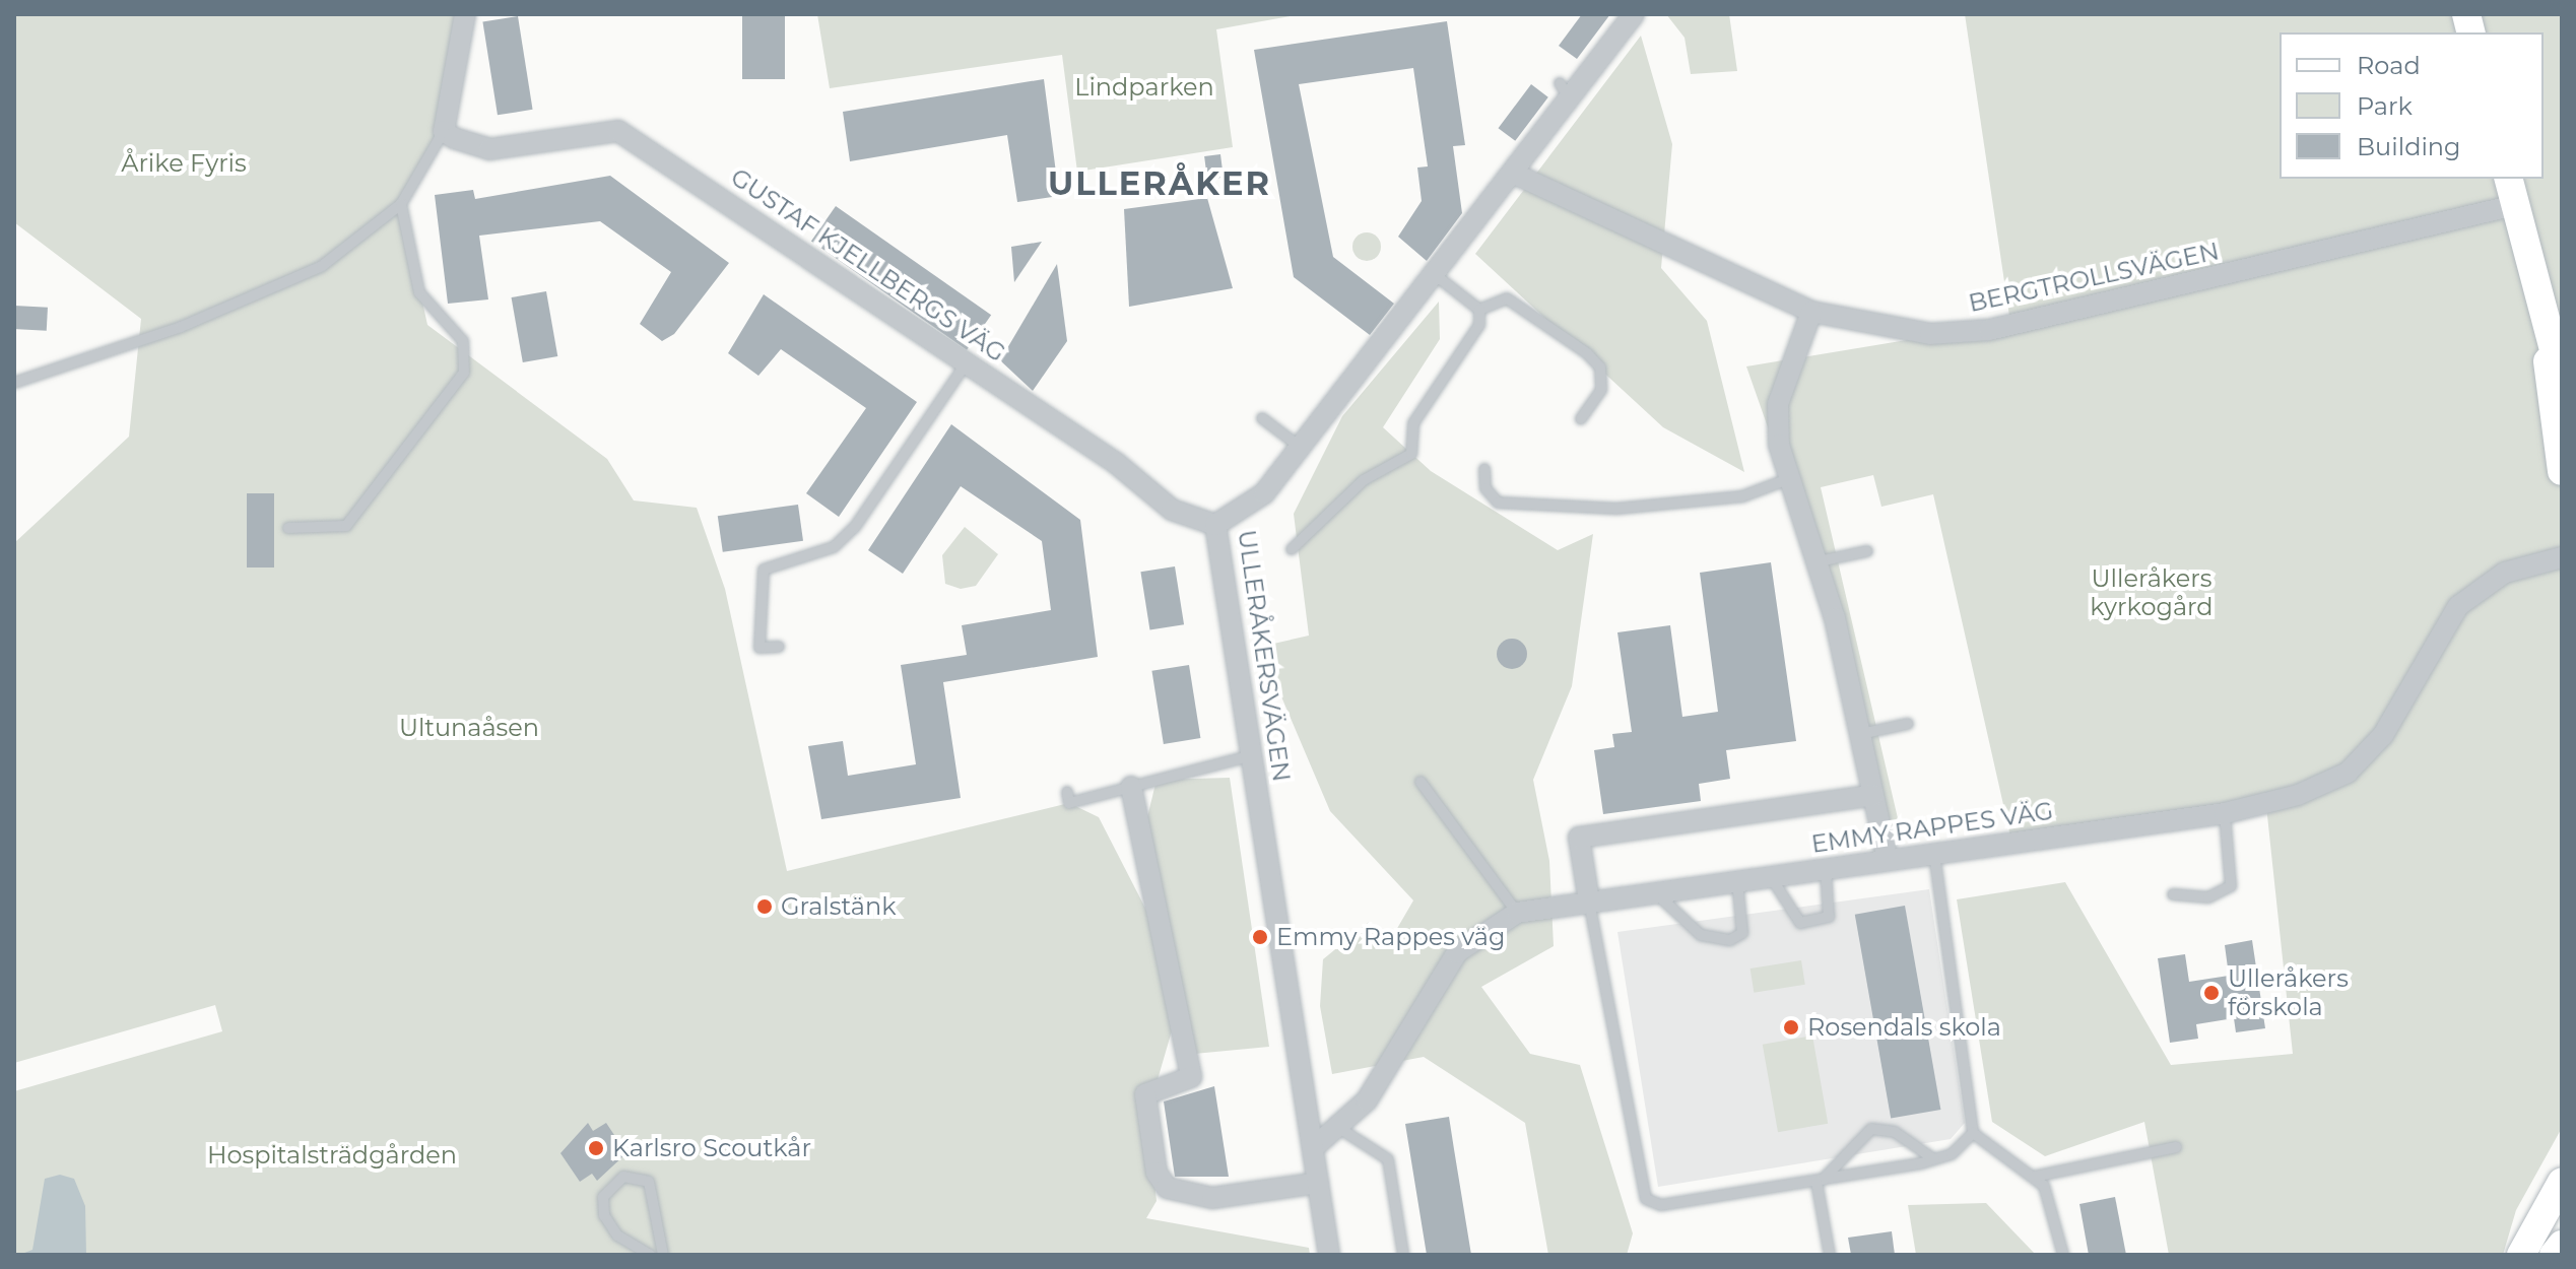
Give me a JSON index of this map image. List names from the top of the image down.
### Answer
{
  "streets": {
    "street": [
      "GUSTAF KJELLBERGS VÄG",
      "BERGTROLLSVÄGEN",
      "ULLERÅKERSVÄGEN",
      "EMMY RAPPES VÄG"
    ]
  },
  "crossings": [
    ["GUSTAF KJELLBERGS VÄG", "ULLERÅKERSVÄGEN"],
    ["BERGTROLLSVÄGEN", "ULLERÅKERSVÄGEN"],
    ["ULLERÅKERSVÄGEN", "EMMY RAPPES VÄG"]
  ],
  "districts": ["ULLERÅKER"],
  "parks": [
    "Lindparken",
    "Årike Fyris",
    "Ulleråkers kyrkogård",
    "Ultunaåsen",
    "Hospitalsträdgården"
  ],
  "places": [
    "Gralstänk",
    "Emmy Rappes väg",
    "Ulleråkers förskola",
    "Rosendals skola",
    "Karlsro Scoutkår"
  ],
  "legend": ["Road", "Park", "Building"]
}
